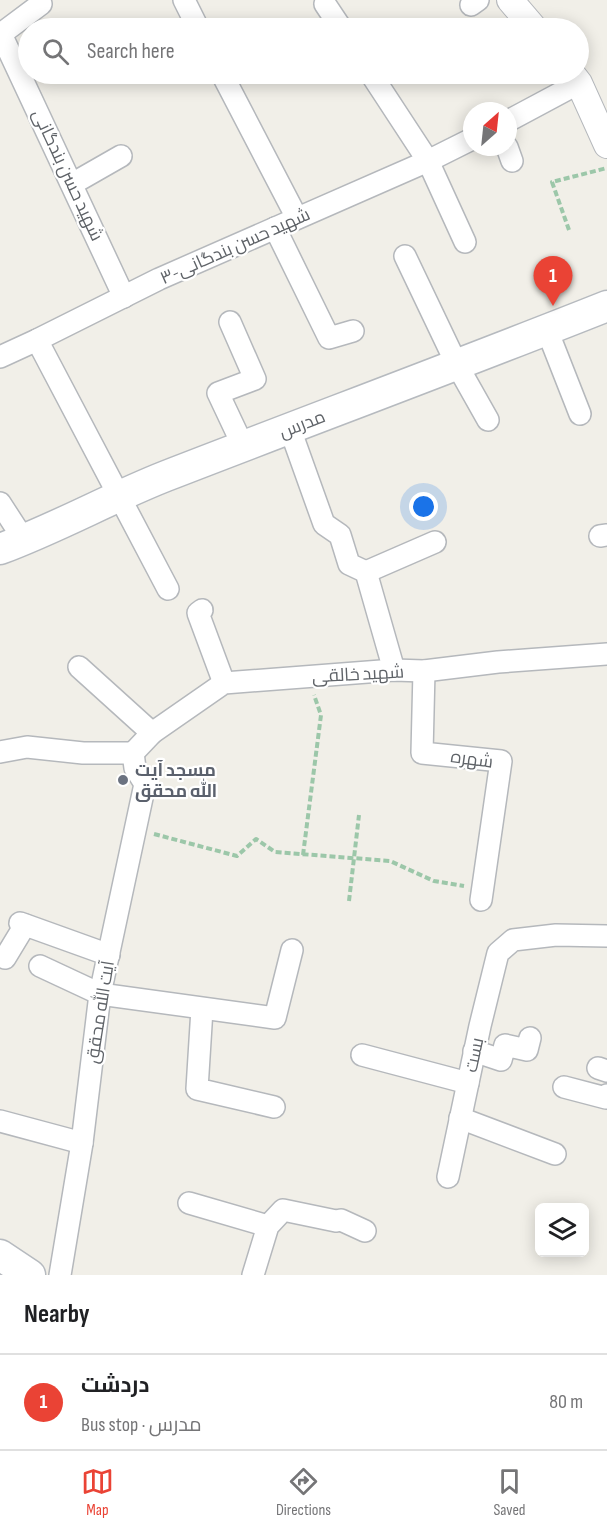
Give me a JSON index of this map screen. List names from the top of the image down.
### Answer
{
  "streets": {
    "main road": ["مدرس"],
    "street": [
      "شهید حسن بندگانی",
      "۳-شهید حسن بندگانی",
      "شهید خالقی",
      "شهره",
      "آیت الله محقق",
      "بست"
    ]
  },
  "crossings": [
    ["شهید حسن بندگانی", "۳-شهید حسن بندگانی"],
    ["شهید خالقی", "شهره"]
  ],
  "places": ["مسجد آیت الله محقق"],
  "north": "top right",
  "page": {
    "search": "Search here",
    "pins": "1",
    "heading": "Nearby",
    "list": [
      {
        "mark": "1",
        "name": "دردشت",
        "note": "Bus stop · مدرس",
        "value": "80 m"
      }
    ],
    "nav": ["Map", "Directions", "Saved"]
  }
}
